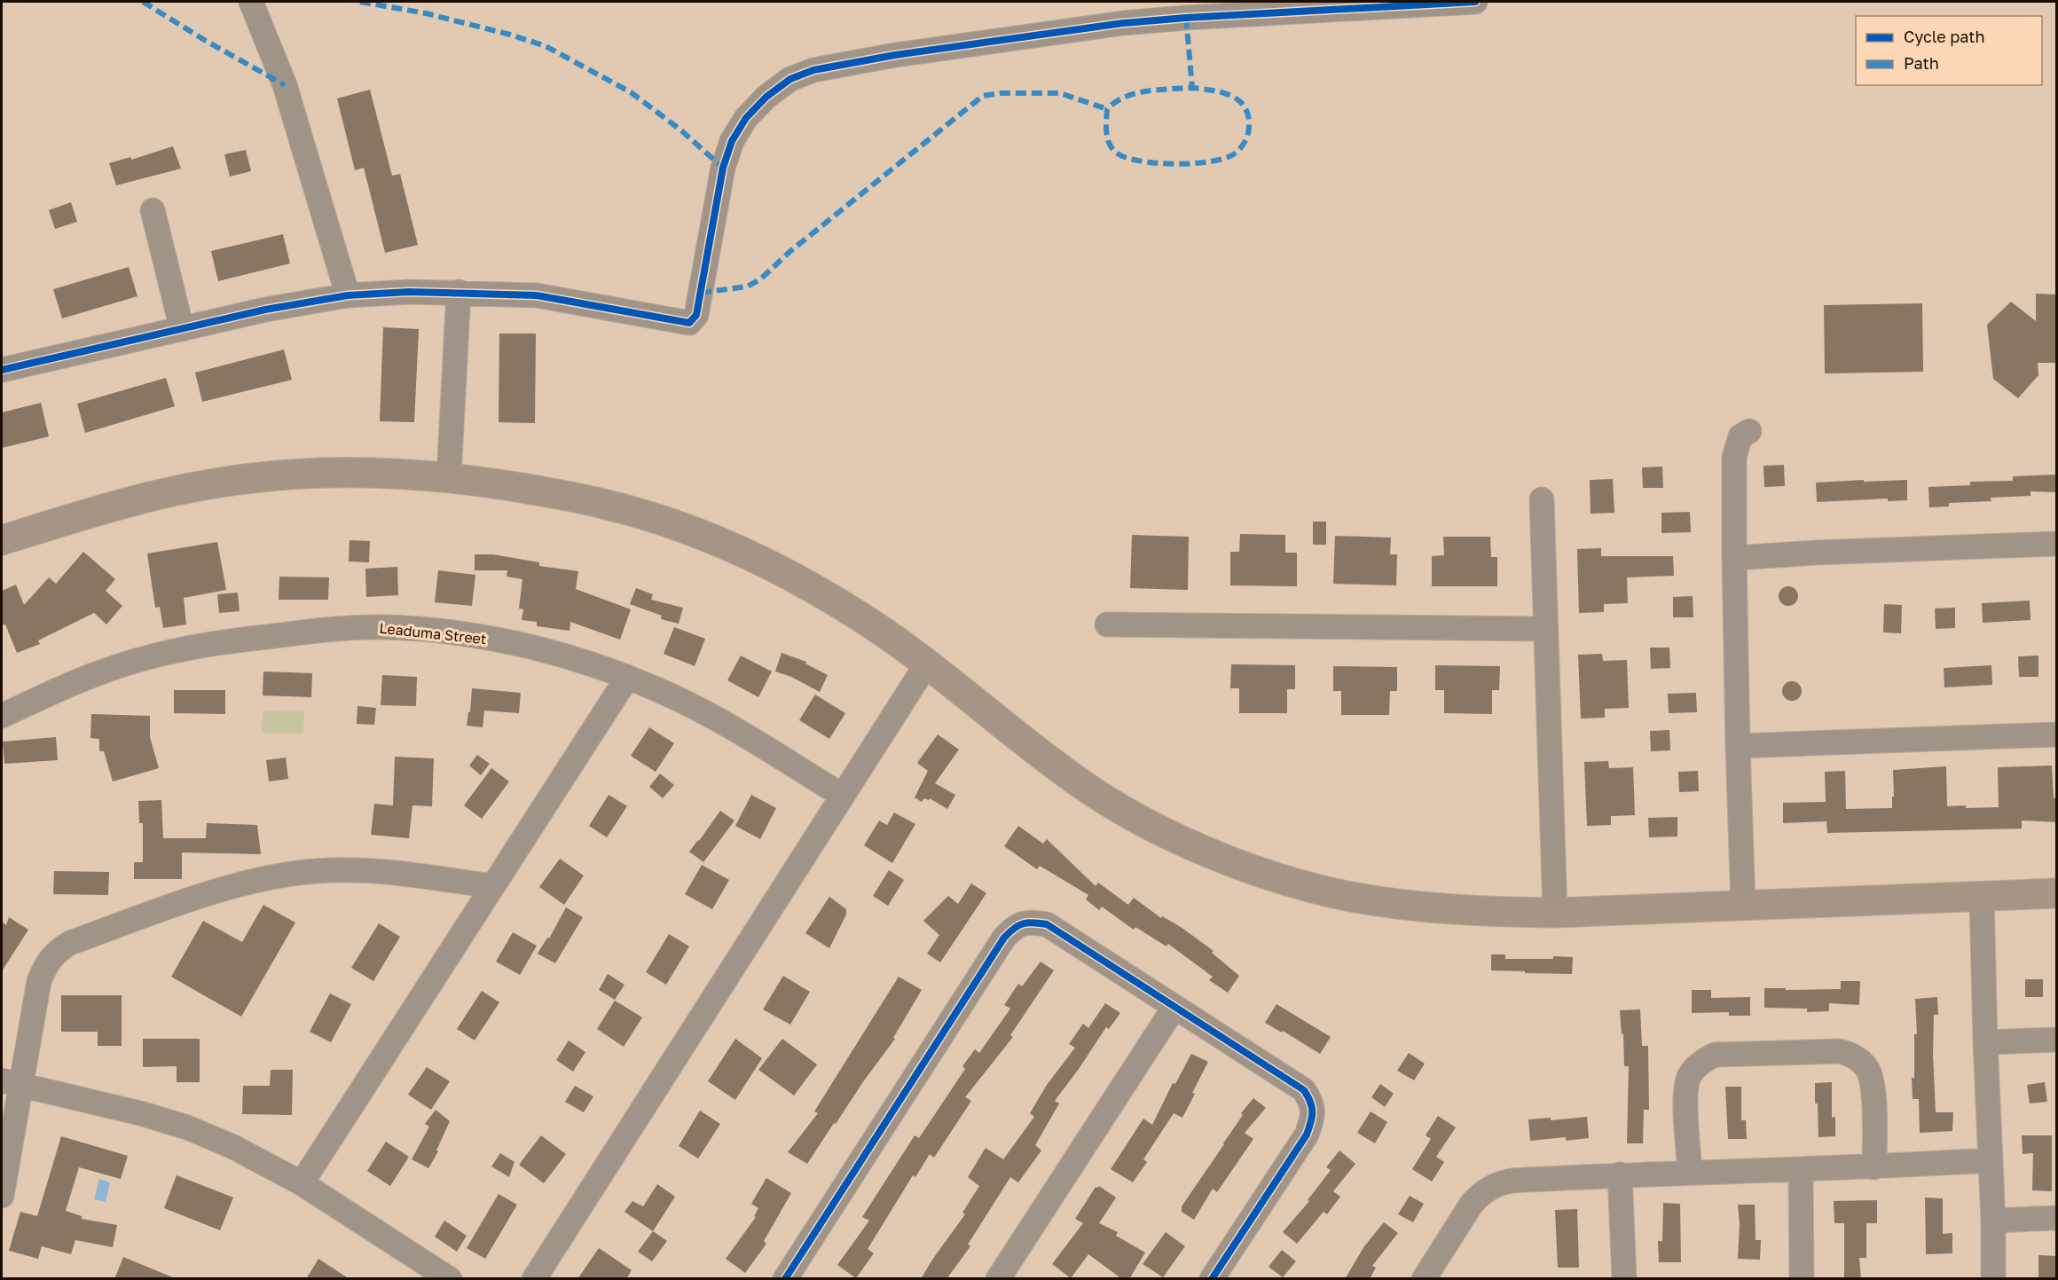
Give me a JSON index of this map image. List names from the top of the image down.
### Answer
{
  "streets": {
    "street": ["Leaduma Street"]
  },
  "legend": ["Cycle path", "Path"]
}
